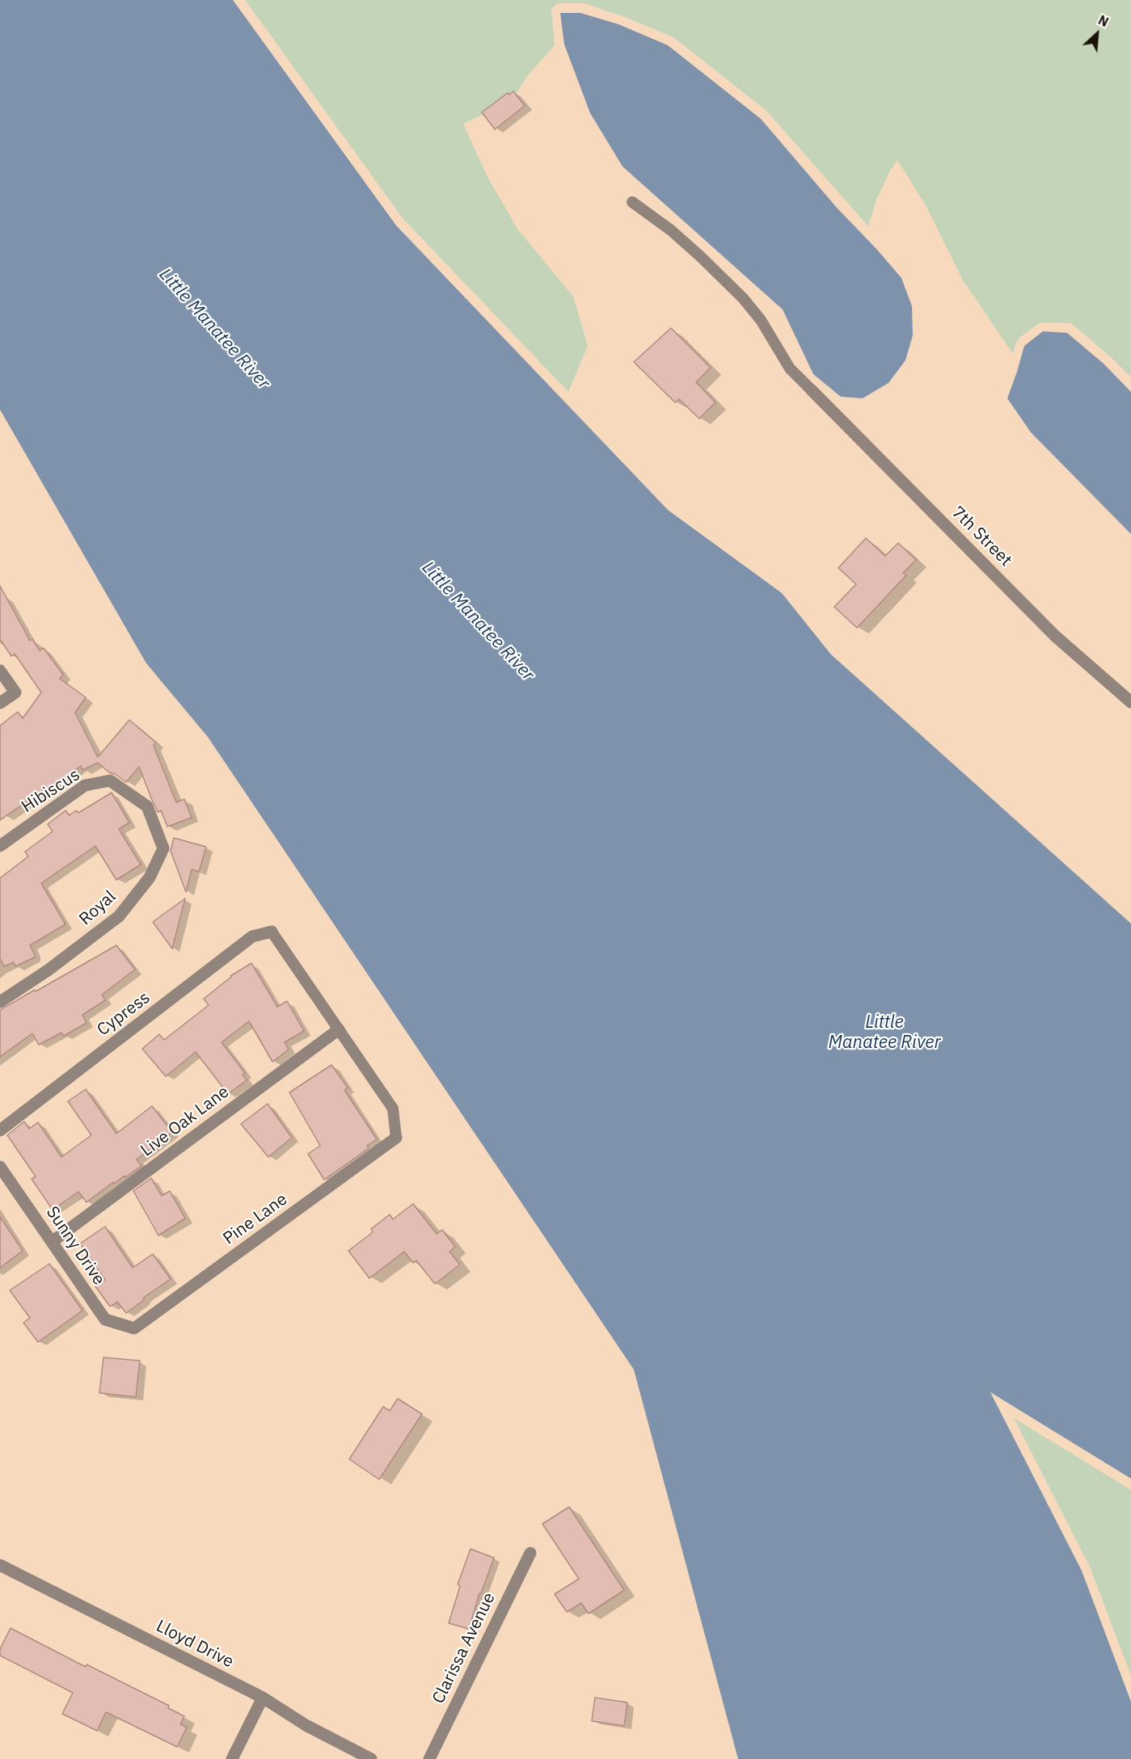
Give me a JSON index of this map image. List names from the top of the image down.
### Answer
{
  "streets": {
    "street": [
      "7th Street",
      "Hibiscus",
      "Royal",
      "Cypress",
      "Live Oak Lane",
      "Pine Lane",
      "Sunny Drive",
      "Lloyd Drive",
      "Clarissa Avenue"
    ]
  },
  "crossings": [
    ["Hibiscus", "Royal"],
    ["Live Oak Lane", "Sunny Drive"],
    ["Pine Lane", "Sunny Drive"]
  ],
  "water": ["Little Manatee River"],
  "north": "top right"
}
